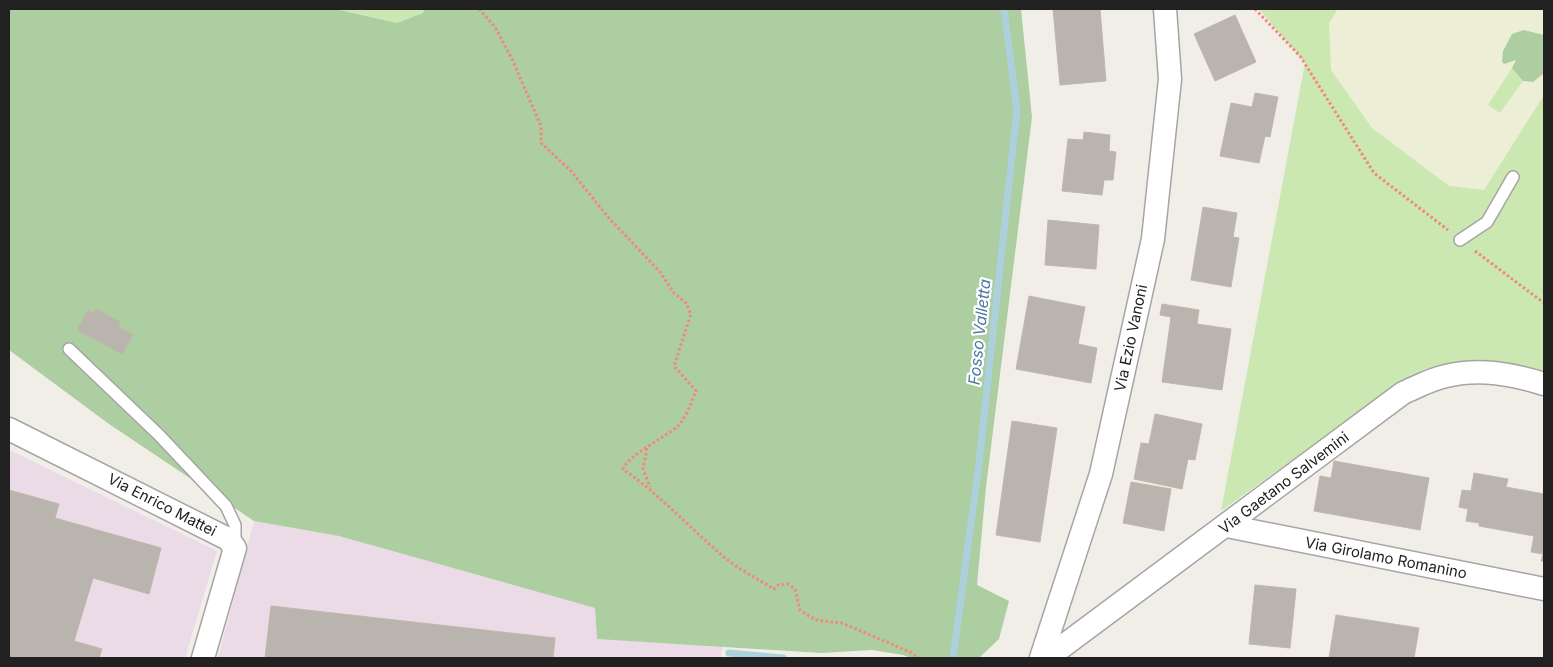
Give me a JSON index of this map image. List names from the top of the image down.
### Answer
{
  "streets": {
    "street": [
      "Via Ezio Vanoni",
      "Via Gaetano Salvemini",
      "Via Enrico Mattei",
      "Via Girolamo Romanino"
    ]
  },
  "crossings": [
    ["Via Gaetano Salvemini", "Via Girolamo Romanino"]
  ],
  "water": ["Fosso Valletta"]
}
